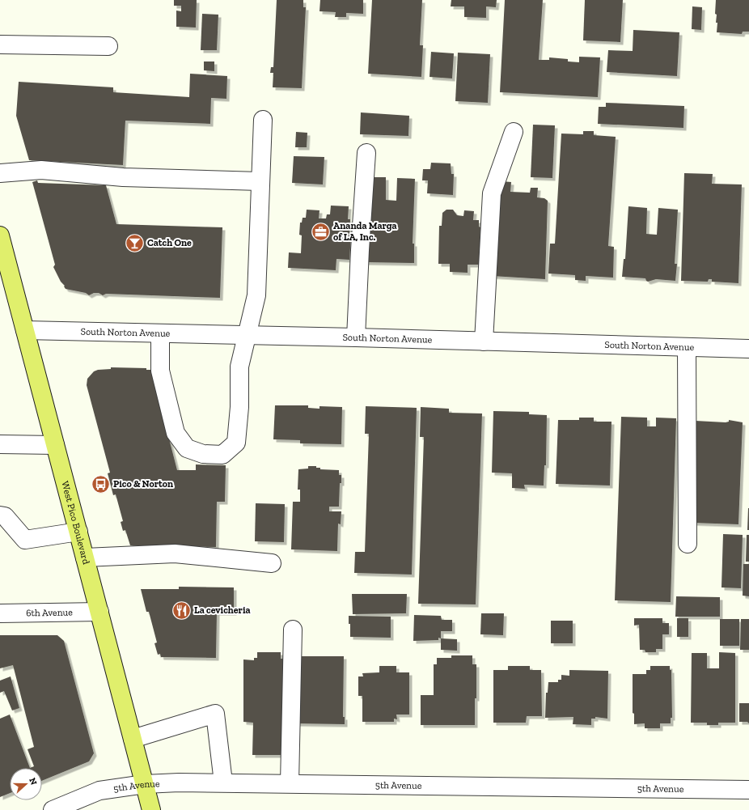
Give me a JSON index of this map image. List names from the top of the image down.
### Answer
{
  "streets": {
    "main road": ["West Pico Boulevard"],
    "street": ["South Norton Avenue", "6th Avenue", "5th Avenue"]
  },
  "crossings": [
    ["South Norton Avenue", "West Pico Boulevard"],
    ["West Pico Boulevard", "6th Avenue"],
    ["West Pico Boulevard", "5th Avenue"]
  ],
  "places": {
    "office": ["Ananda Marga of LA, Inc."],
    "bar": ["Catch One"],
    "bus stop": ["Pico & Norton"],
    "restaurant": ["La cevicheria"]
  },
  "north": "right"
}
